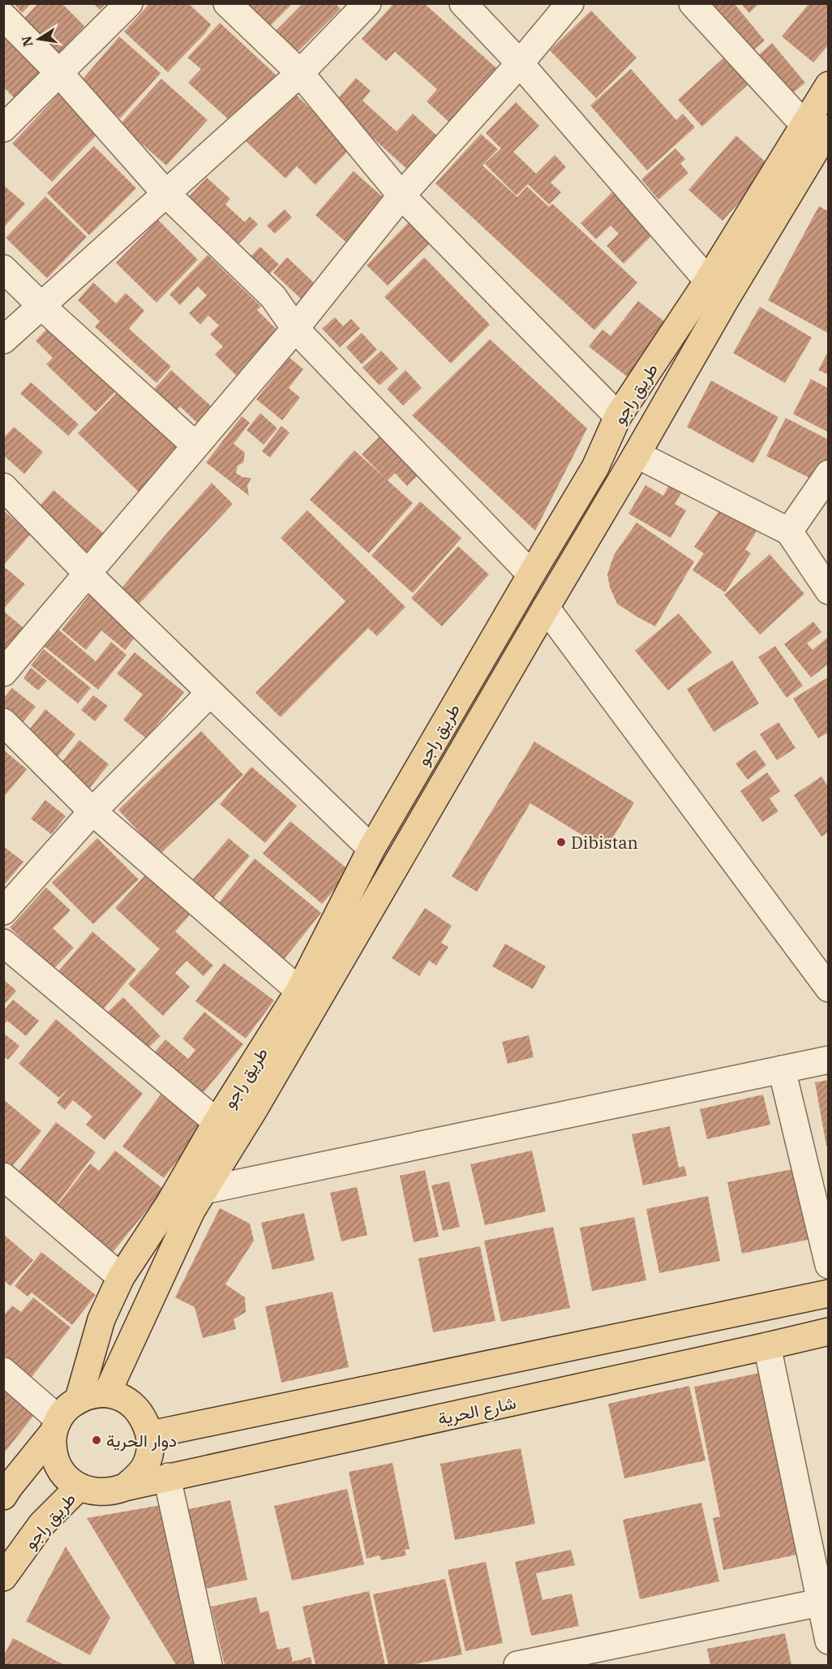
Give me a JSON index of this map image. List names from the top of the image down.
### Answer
{
  "streets": {
    "main road": ["طريق راجو", "شارع الحرية"]
  },
  "crossings": [
    ["طريق راجو", "شارع الحرية"]
  ],
  "places": ["Dibistan", "دوار الحرية"],
  "north": "left"
}
